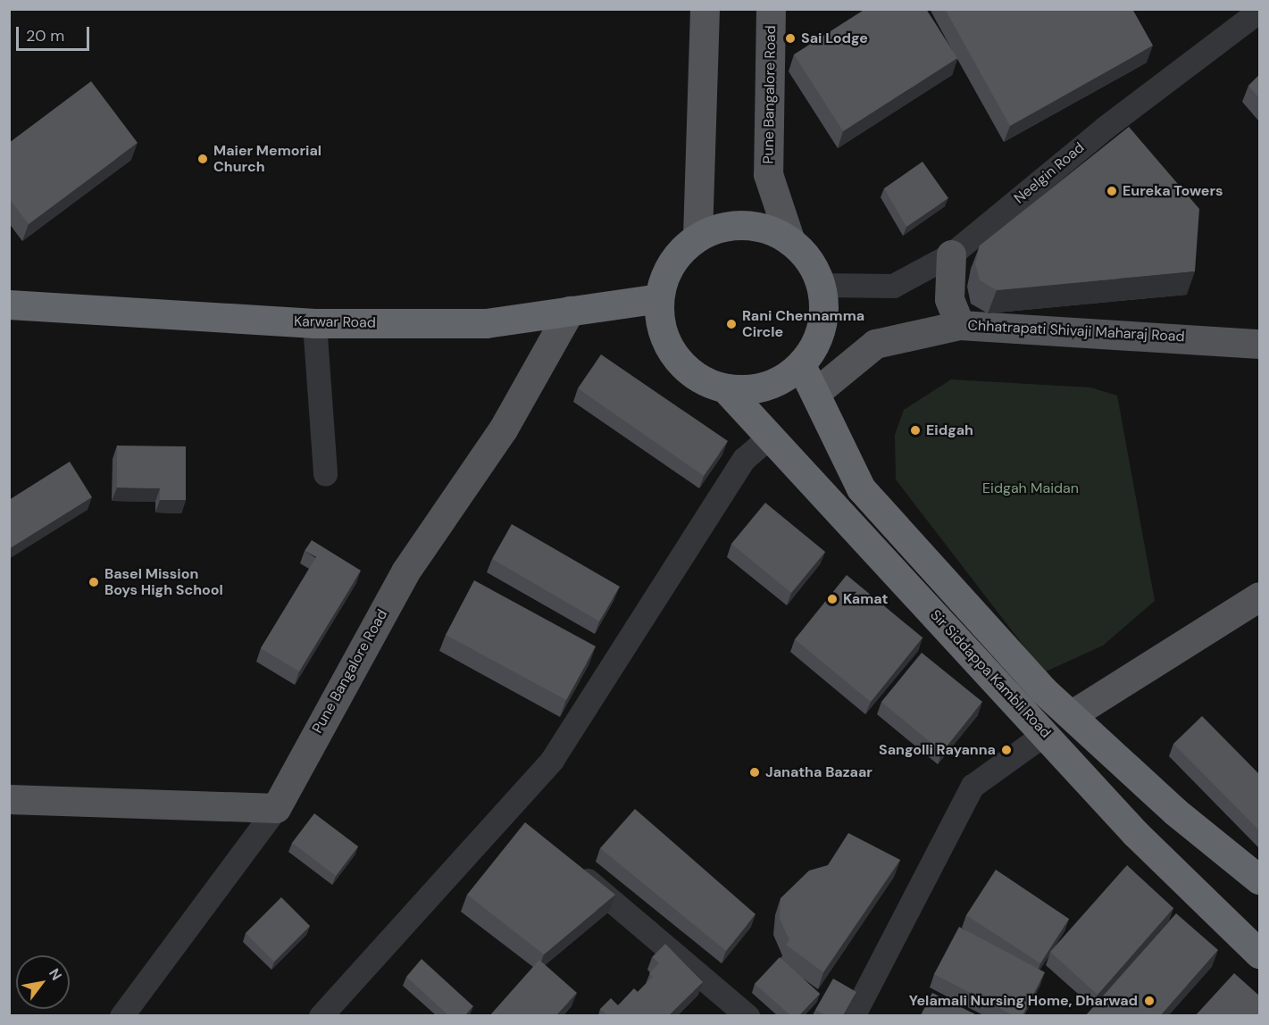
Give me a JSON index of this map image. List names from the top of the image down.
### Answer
{
  "streets": {
    "highway": ["Karwar Road", "Sir Siddappa Kambli Road"],
    "main road": ["Pune Bangalore Road", "Chhatrapati Shivaji Maharaj Road"],
    "street": ["Neelgin Road"]
  },
  "crossings": [
    ["Pune Bangalore Road", "Neelgin Road"],
    ["Pune Bangalore Road", "Karwar Road"],
    ["Pune Bangalore Road", "Sir Siddappa Kambli Road"],
    ["Neelgin Road", "Karwar Road"],
    ["Neelgin Road", "Sir Siddappa Kambli Road"],
    ["Karwar Road", "Sir Siddappa Kambli Road"]
  ],
  "parks": ["Eidgah Maidan"],
  "places": [
    "Sai Lodge",
    "Maier Memorial Church",
    "Eureka Towers",
    "Rani Chennamma Circle",
    "Eidgah",
    "Basel Mission Boys High School",
    "Kamat",
    "Sangolli Rayanna",
    "Janatha Bazaar",
    "Yelamali Nursing Home, Dharwad"
  ],
  "scale_bar": "20 m",
  "north": "top right"
}
